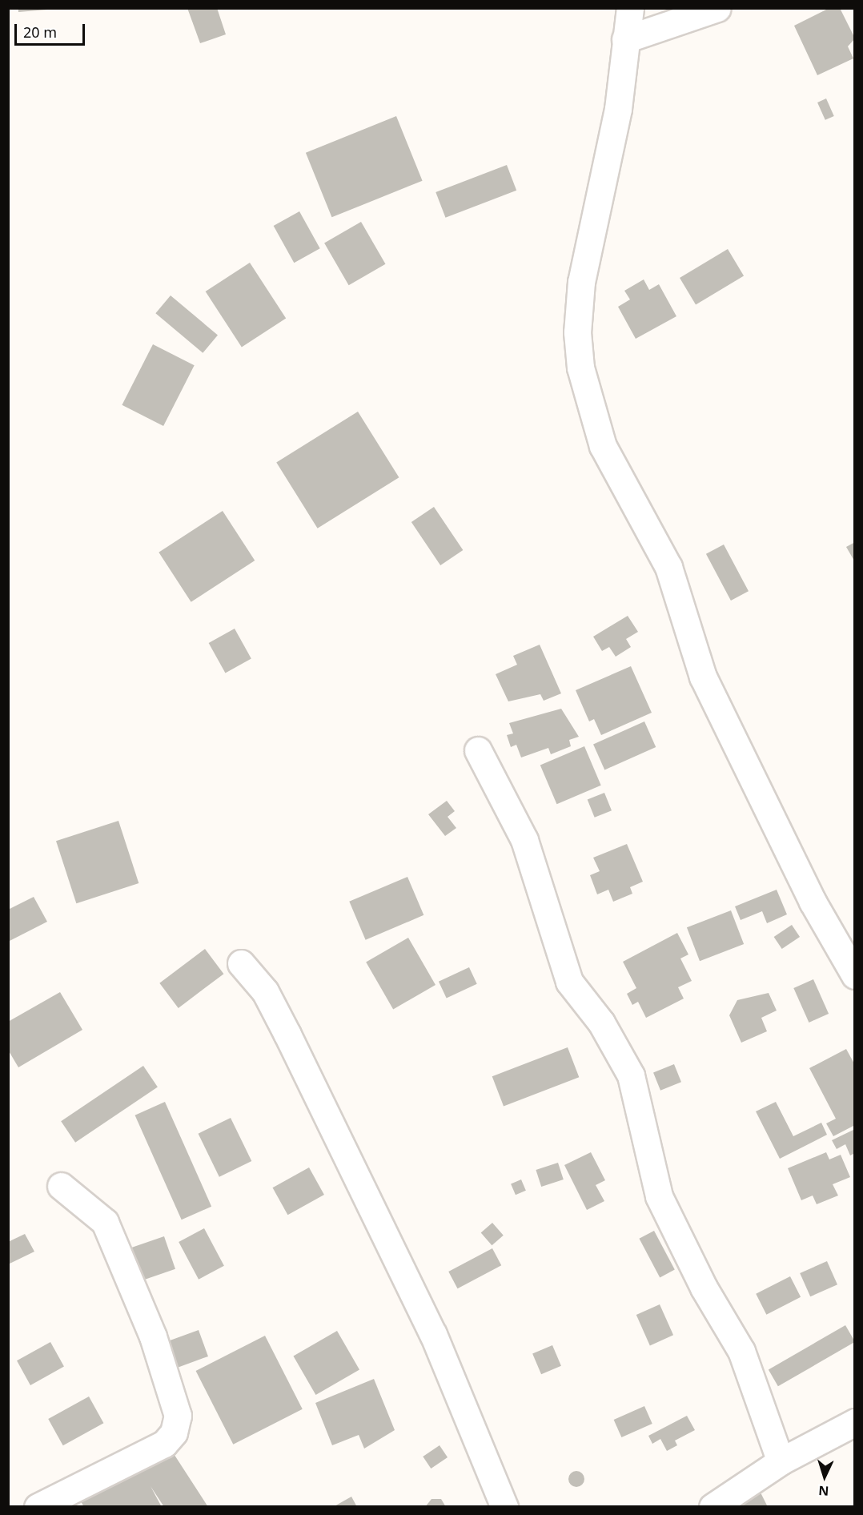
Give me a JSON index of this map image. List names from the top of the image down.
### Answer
{
  "scale_bar": "20 m",
  "north": "bottom"
}
